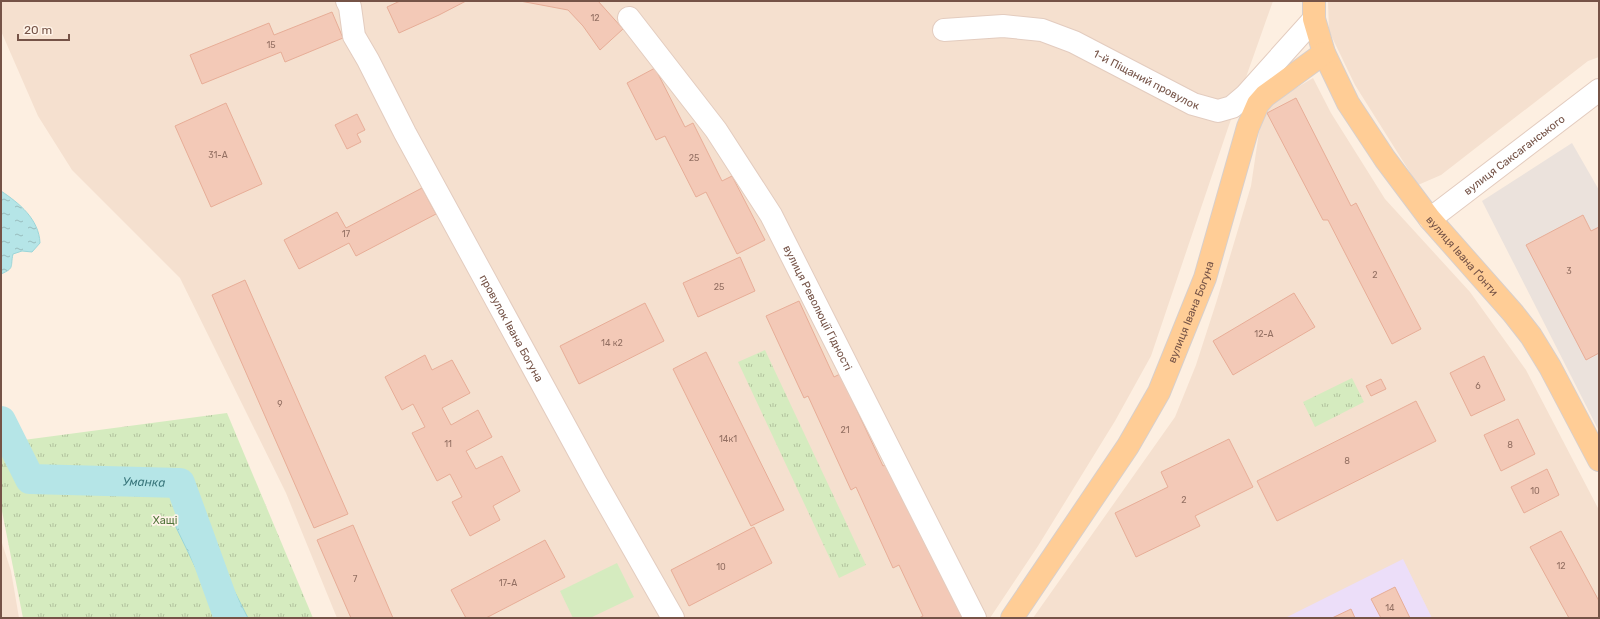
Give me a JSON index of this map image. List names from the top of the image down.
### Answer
{
  "streets": {
    "main road": ["вулиця Івана Ґонти", "вулиця Івана Богуна"],
    "street": [
      "1-й Піщаний провулок",
      "вулиця Саксаганського",
      "вулиця Революції Гідності",
      "провулок Івана Богуна"
    ]
  },
  "crossings": [
    ["вулиця Саксаганського", "вулиця Івана Ґонти"],
    ["вулиця Івана Ґонти", "вулиця Івана Богуна"]
  ],
  "water": ["Уманка"],
  "parks": ["Хащі"],
  "house_numbers": [
    "12",
    "15",
    "31-А",
    "25",
    "17",
    "3",
    "2",
    "25",
    "12-А",
    "14 к2",
    "6",
    "9",
    "21",
    "14к1",
    "11",
    "8",
    "8",
    "10",
    "2",
    "12",
    "10",
    "7",
    "17-А",
    "14"
  ],
  "scale_bar": "20 m"
}
